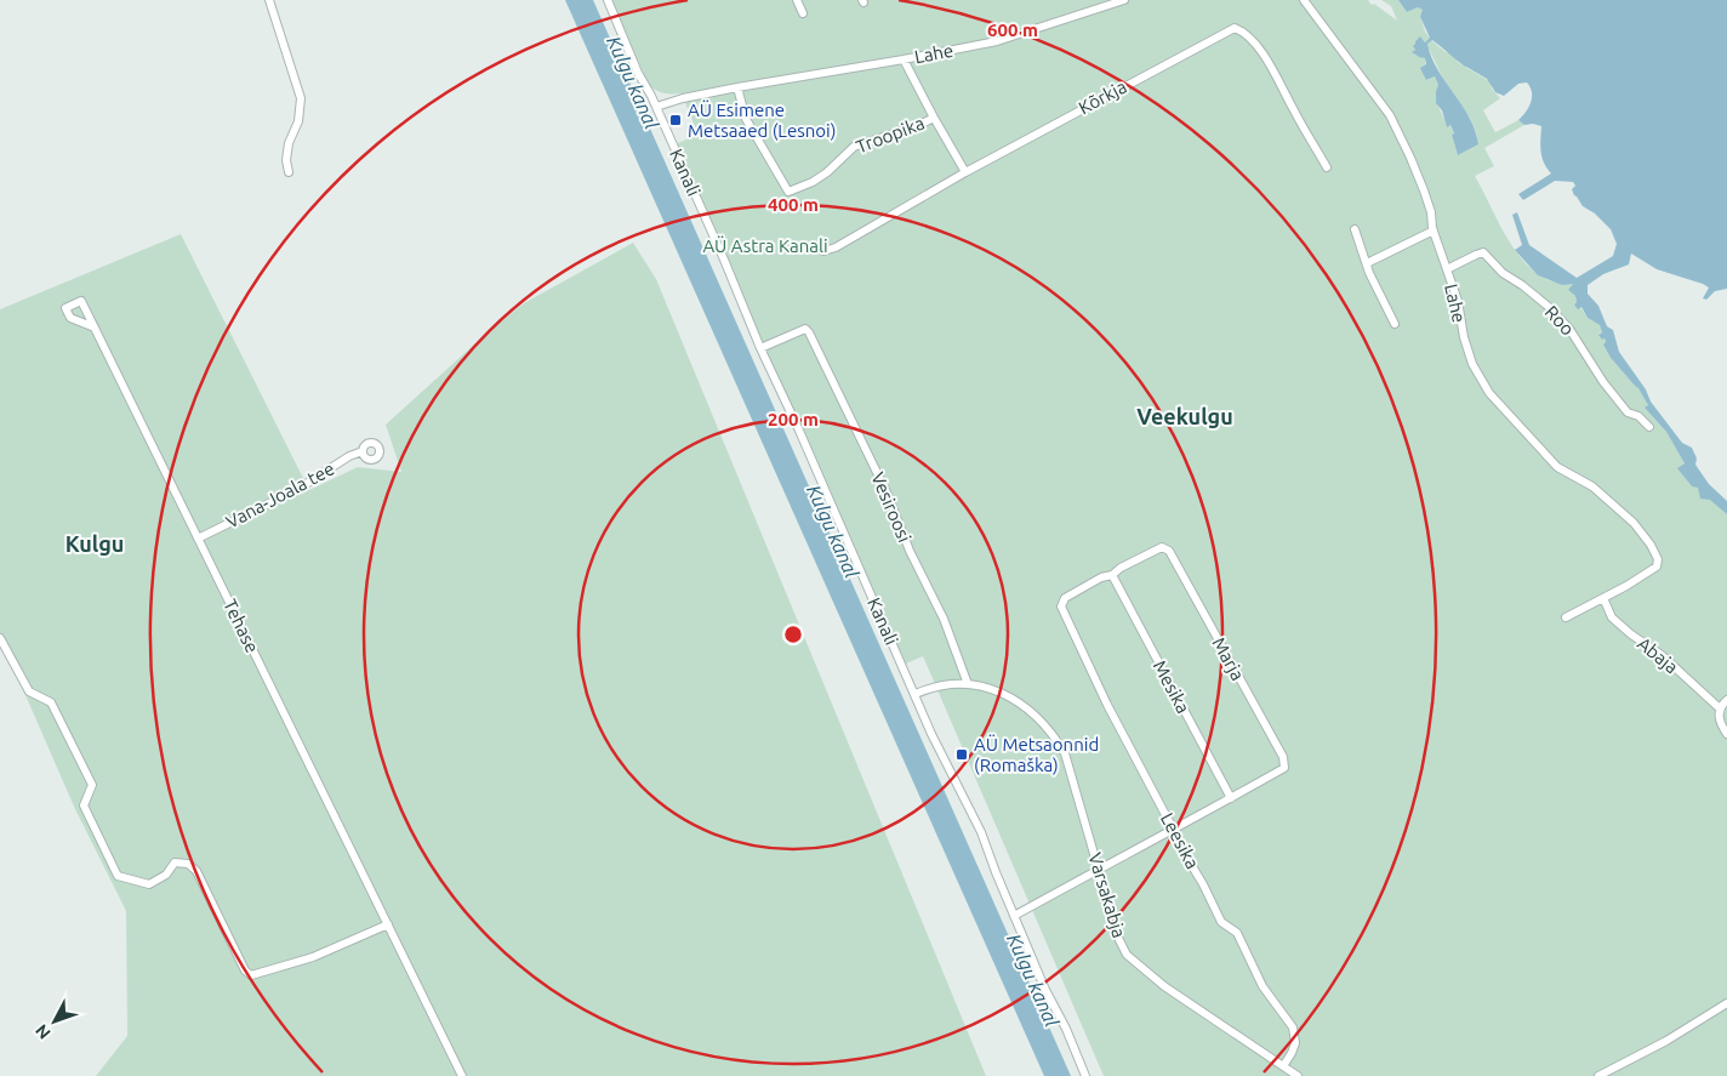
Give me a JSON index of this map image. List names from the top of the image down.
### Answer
{
  "streets": {
    "street": [
      "Lahe",
      "Kõrkja",
      "Troopika",
      "Kanali",
      "Roo",
      "Vana-Joala tee",
      "Vesiroosi",
      "Tehase",
      "Abaja",
      "Marja",
      "Mesika",
      "Leesika",
      "Varsakabja"
    ]
  },
  "crossings": [
    ["Lahe", "Troopika"],
    ["Lahe", "Kanali"],
    ["Lahe", "Roo"],
    ["Lahe", "Abaja"],
    ["Kanali", "Vesiroosi"],
    ["Kanali", "Varsakabja"],
    ["Vana-Joala tee", "Tehase"],
    ["Vesiroosi", "Varsakabja"],
    ["Marja", "Mesika"],
    ["Marja", "Leesika"],
    ["Mesika", "Leesika"],
    ["Leesika", "Varsakabja"]
  ],
  "districts": ["Veekulgu", "Kulgu"],
  "water": ["Kulgu kanal"],
  "parks": ["AÜ Astra Kanali"],
  "places": {
    "transit": ["AÜ Esimene Metsaaed (Lesnoi)", "AÜ Metsaonnid (Romaška)"]
  },
  "north": "bottom left",
  "rings": ["600 m", "400 m", "200 m"]
}
